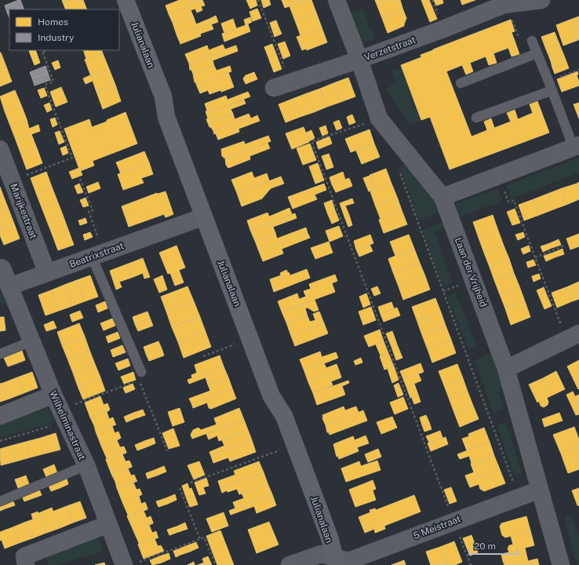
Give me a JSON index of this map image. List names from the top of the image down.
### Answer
{
  "streets": {
    "street": [
      "Julianalaan",
      "Verzetstraat",
      "Marijkestraat",
      "Beatrixstraat",
      "Laan der Vrijheid",
      "Wilhelminastraat",
      "5 Meistraat"
    ]
  },
  "crossings": [
    ["Julianalaan", "Beatrixstraat"],
    ["Julianalaan", "5 Meistraat"],
    ["Verzetstraat", "Laan der Vrijheid"],
    ["Marijkestraat", "Beatrixstraat"],
    ["Beatrixstraat", "Wilhelminastraat"],
    ["Laan der Vrijheid", "5 Meistraat"]
  ],
  "legend": ["Homes", "Industry"],
  "scale_bar": "20 m"
}
